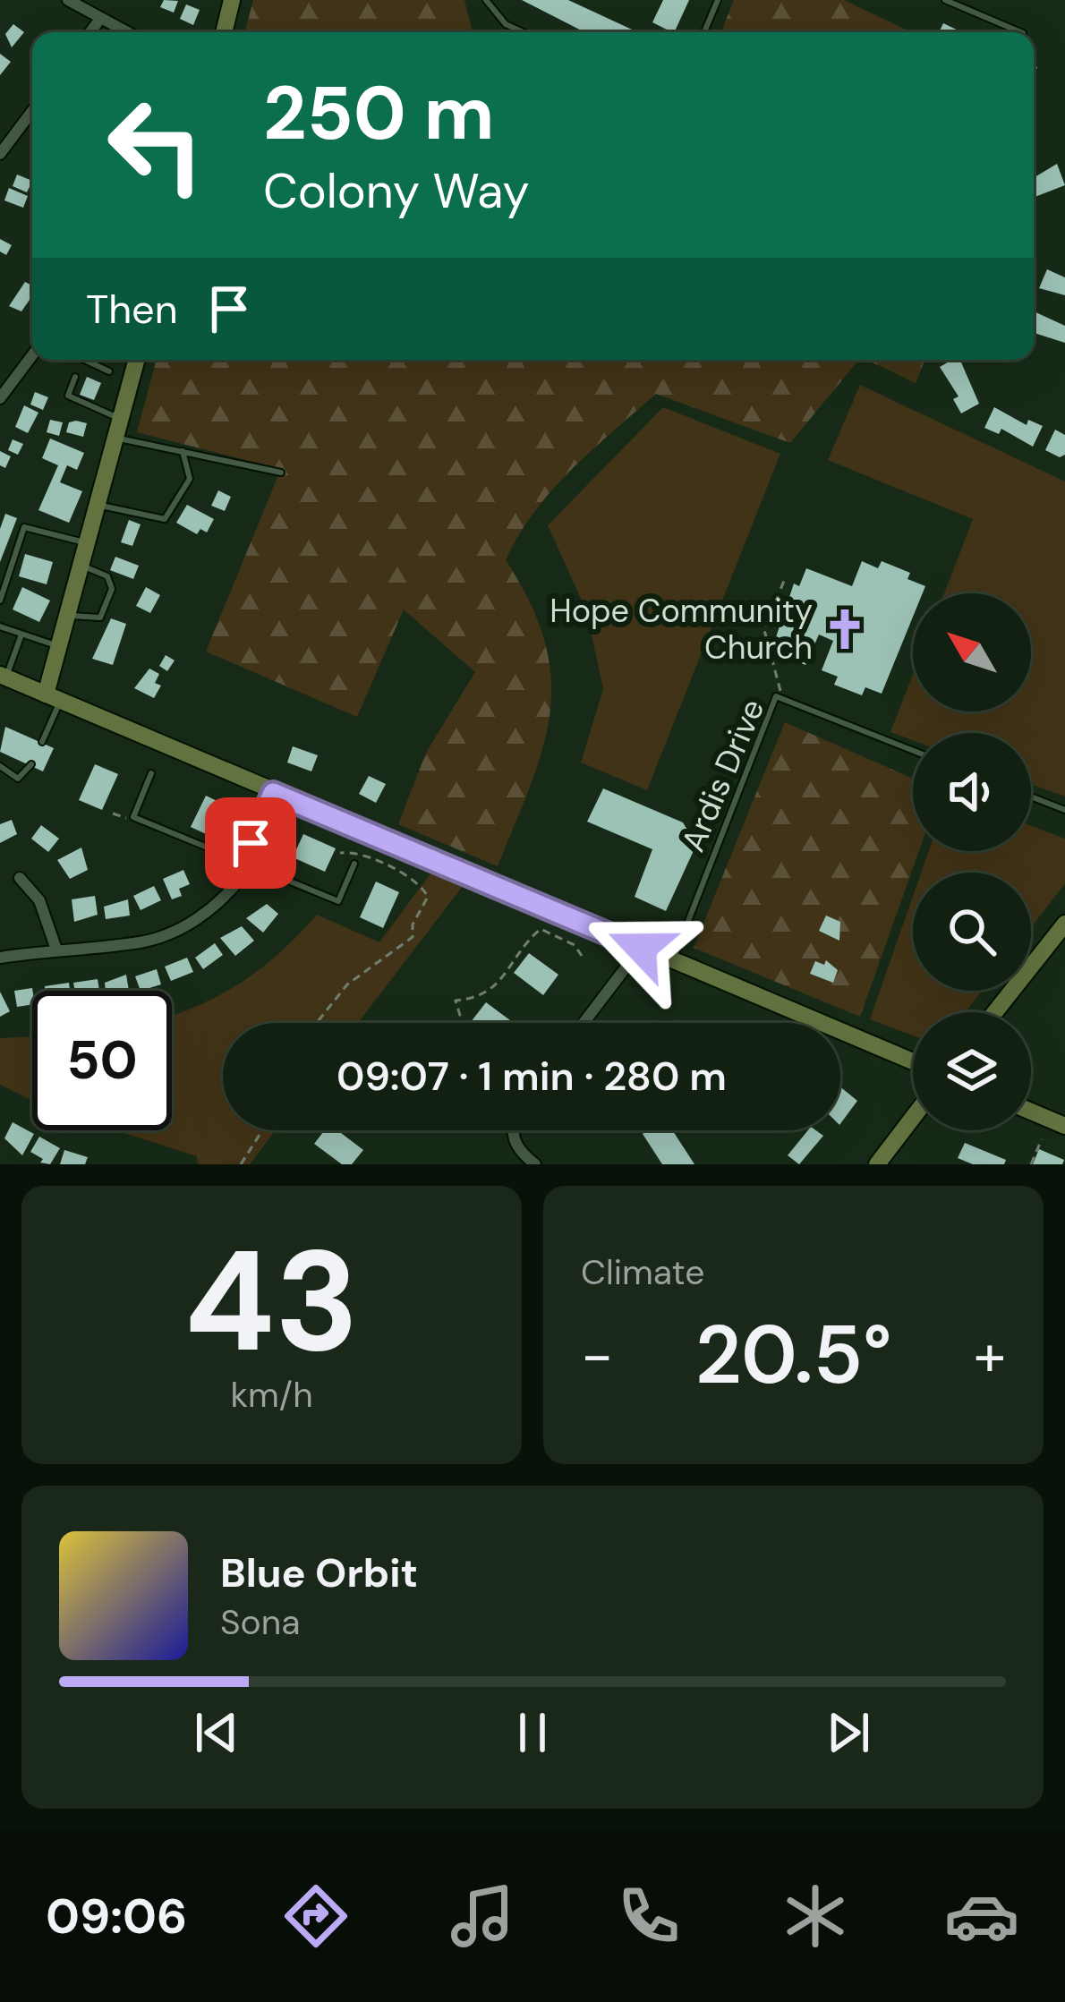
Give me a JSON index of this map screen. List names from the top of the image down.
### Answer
{
  "streets": {
    "lane": ["Ardis Drive"]
  },
  "places": {
    "church": ["Hope Community Church"]
  },
  "north": "top left",
  "page": {
    "turn": ["250 m", "Colony Way"],
    "then": "Then",
    "limit": "50",
    "trip": "09:07 · 1 min · 280 m",
    "tile": [
      ["43", "km/h"],
      "Climate"
    ],
    "heat": ["−", "20.5°", "+"],
    "song": ["Blue Orbit", "Sona"],
    "tabs": "09:06"
  }
}
